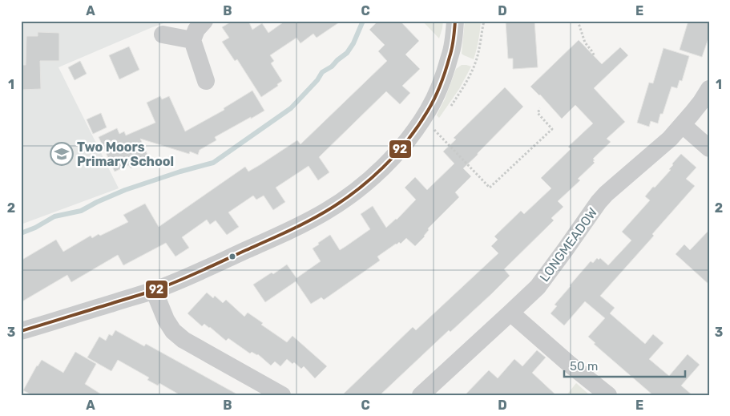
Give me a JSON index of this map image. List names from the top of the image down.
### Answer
{
  "streets": {
    "street": ["LONGMEADOW"]
  },
  "places": {
    "school or university": ["Two Moors Primary School"]
  },
  "lines": ["transit line 92"],
  "scale_bar": "50 m",
  "grid": {
    "columns": [
      "A",
      "B",
      "C",
      "D",
      "E"
    ],
    "rows": ["1", "2", "3"]
  }
}
